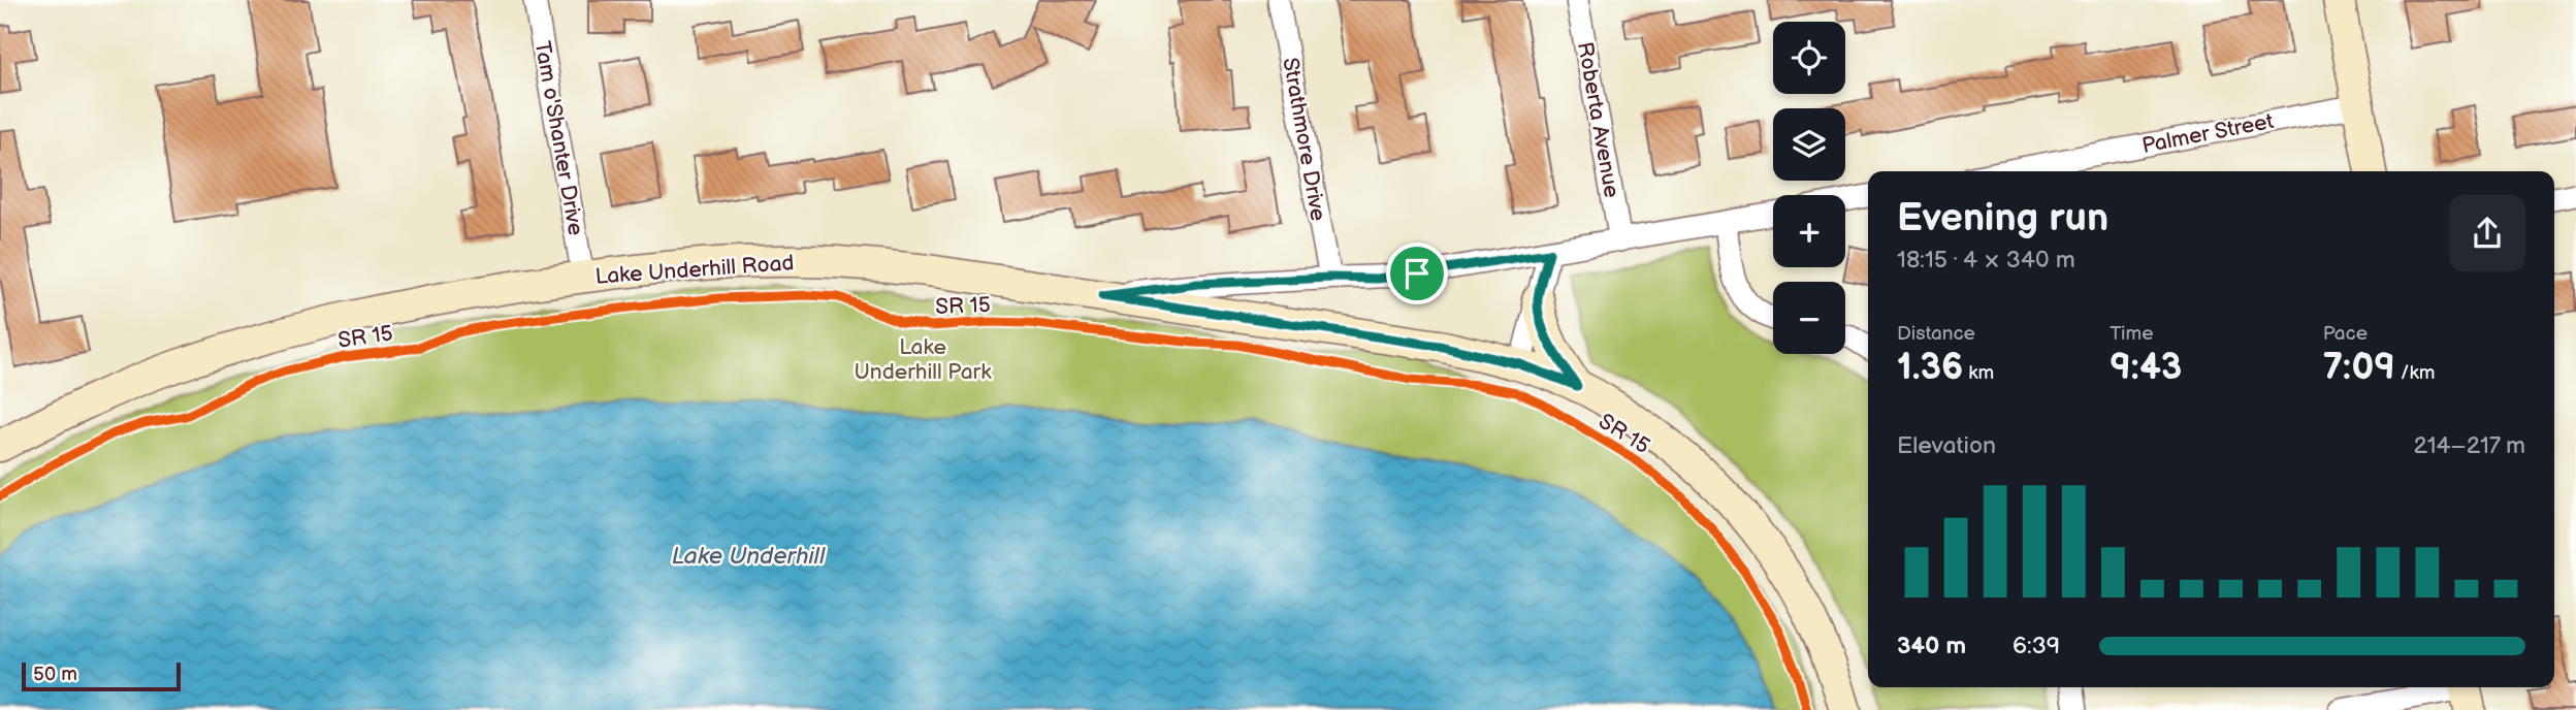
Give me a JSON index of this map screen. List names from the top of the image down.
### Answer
{
  "streets": {
    "main road": ["Lake Underhill Road", "SR 15"],
    "street": [
      "Roberta Avenue",
      "Palmer Street",
      "Tam o'Shanter Drive",
      "Strathmore Drive"
    ],
    "cycle path": ["SR 15"]
  },
  "crossings": [
    ["Tam o'Shanter Drive", "Lake Underhill Road"]
  ],
  "water": ["Lake Underhill"],
  "parks": ["Lake Underhill Park"],
  "scale_bar": "50 m",
  "page": {
    "map_buttons": ["+", "−"],
    "heading": ["Evening run", "18:15 · 4 × 340 m"],
    "stats": [
      ["Distance", "1.36 km"],
      ["Time", "9:43"],
      ["Pace", "7:09 /km"]
    ],
    "chart": ["Elevation", "214–217 m"],
    "list": [
      {
        "name": "340 m",
        "note": "6:39"
      }
    ],
    "scale": "50 m"
  }
}
